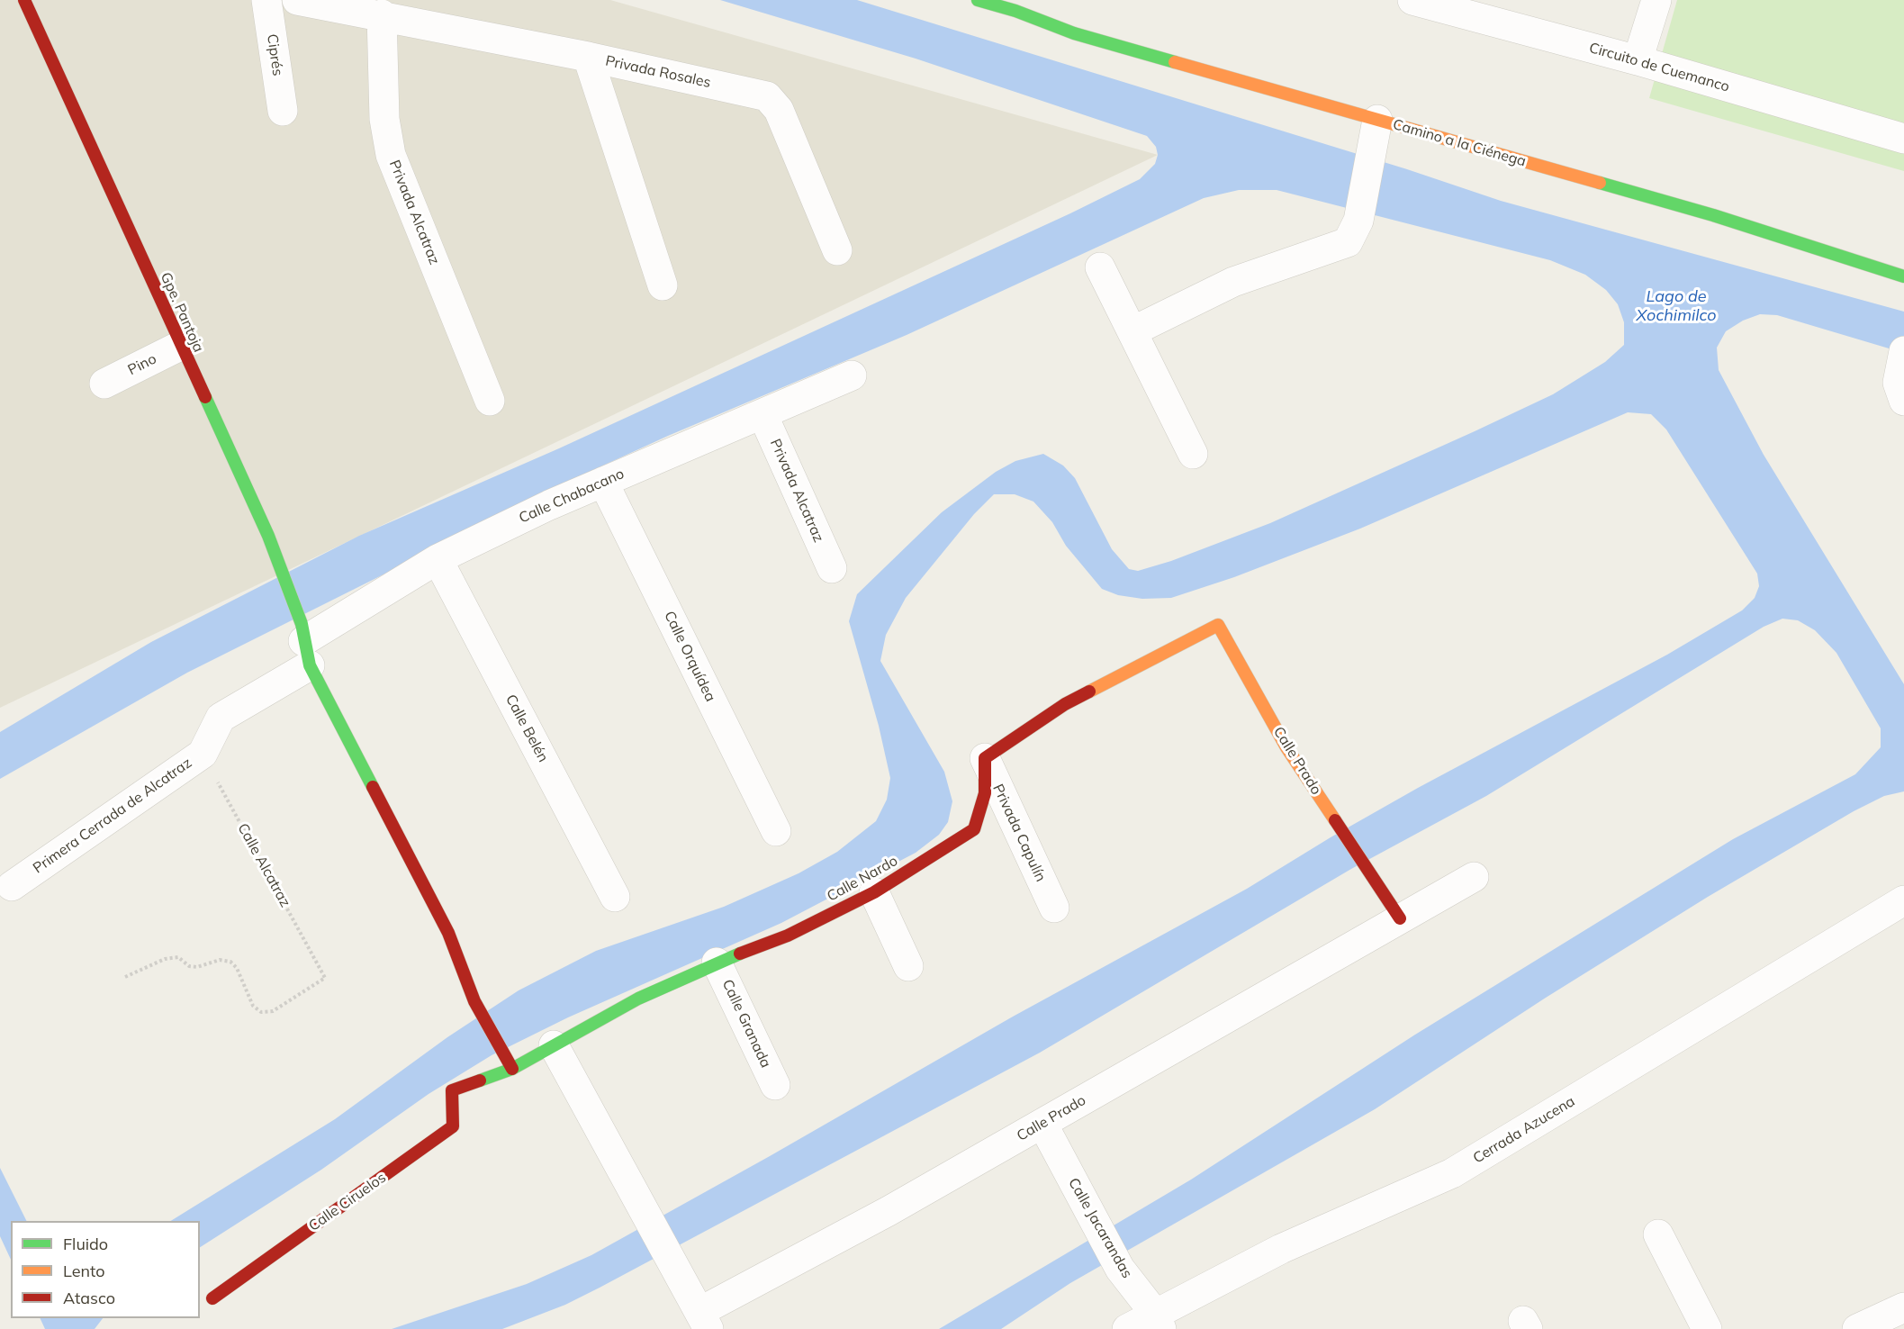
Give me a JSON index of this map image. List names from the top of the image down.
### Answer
{
  "streets": {
    "street": [
      "Ciprés",
      "Circuito de Cuemanco",
      "Privada Rosales",
      "Camino a la Ciénega",
      "Privada Alcatraz",
      "Gpe. Pantoja",
      "Pino",
      "Calle Chabacano",
      "Calle Orquídea",
      "Calle Belén",
      "Calle Prado",
      "Primera Cerrada de Alcatraz",
      "Privada Capulín",
      "Calle Nardo",
      "Calle Granada",
      "Cerrada Azucena",
      "Calle Ciruelos",
      "Calle Jacarandas"
    ],
    "path": ["Calle Alcatraz"]
  },
  "crossings": [
    ["Privada Rosales", "Privada Alcatraz"],
    ["Privada Alcatraz", "Calle Chabacano"],
    ["Gpe. Pantoja", "Pino"],
    ["Gpe. Pantoja", "Calle Chabacano"],
    ["Gpe. Pantoja", "Primera Cerrada de Alcatraz"],
    ["Gpe. Pantoja", "Calle Nardo"],
    ["Calle Chabacano", "Calle Orquídea"],
    ["Calle Chabacano", "Calle Belén"],
    ["Calle Chabacano", "Primera Cerrada de Alcatraz"],
    ["Calle Prado", "Privada Capulín"],
    ["Calle Prado", "Calle Nardo"],
    ["Calle Prado", "Calle Jacarandas"],
    ["Primera Cerrada de Alcatraz", "Calle Alcatraz"],
    ["Privada Capulín", "Calle Nardo"],
    ["Calle Nardo", "Calle Granada"],
    ["Calle Nardo", "Calle Ciruelos"],
    ["Cerrada Azucena", "Calle Jacarandas"]
  ],
  "water": ["Lago de Xochimilco"],
  "legend": ["Fluido", "Lento", "Atasco"]
}
